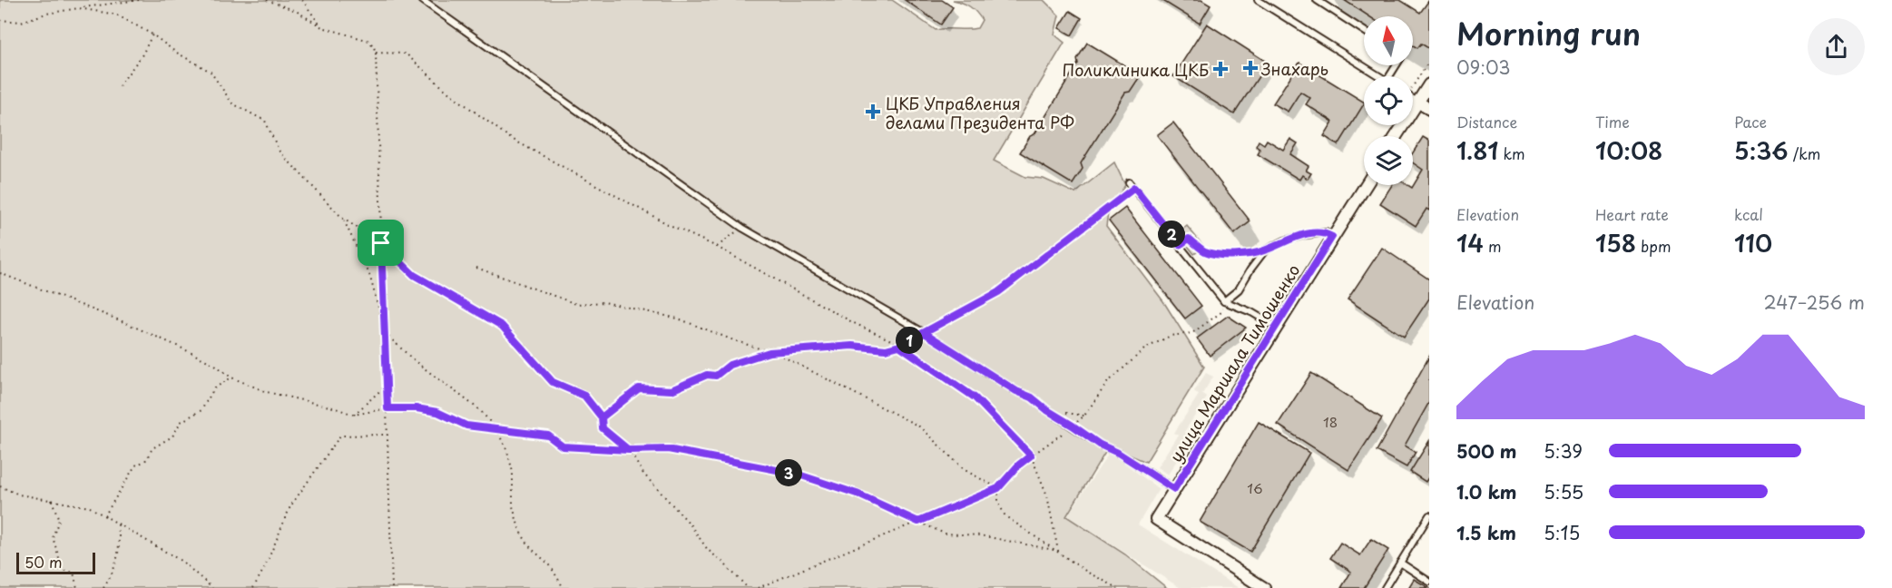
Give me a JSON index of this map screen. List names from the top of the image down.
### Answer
{
  "streets": {
    "street": ["улица Маршала Тимошенко"]
  },
  "places": {
    "health": ["Знахарь", "Поликлиника ЦКБ", "ЦКБ Управления делами Президента РФ"]
  },
  "house_numbers": ["18", "16"],
  "scale_bar": "50 m",
  "north": "top",
  "page": {
    "heading": ["Morning run", "09:03"],
    "stats": [
      ["Distance", "1.81 km"],
      ["Time", "10:08"],
      ["Pace", "5:36 /km"],
      ["Elevation", "14 m"],
      ["Heart rate", "158 bpm"],
      ["kcal", "110"]
    ],
    "pins": ["2", "1", "3"],
    "chart": ["Elevation", "247–256 m"],
    "list": [
      {
        "name": "500 m",
        "note": "5:39"
      },
      {
        "name": "1.0 km",
        "note": "5:55"
      },
      {
        "name": "1.5 km",
        "note": "5:15"
      }
    ],
    "scale": "50 m"
  }
}
